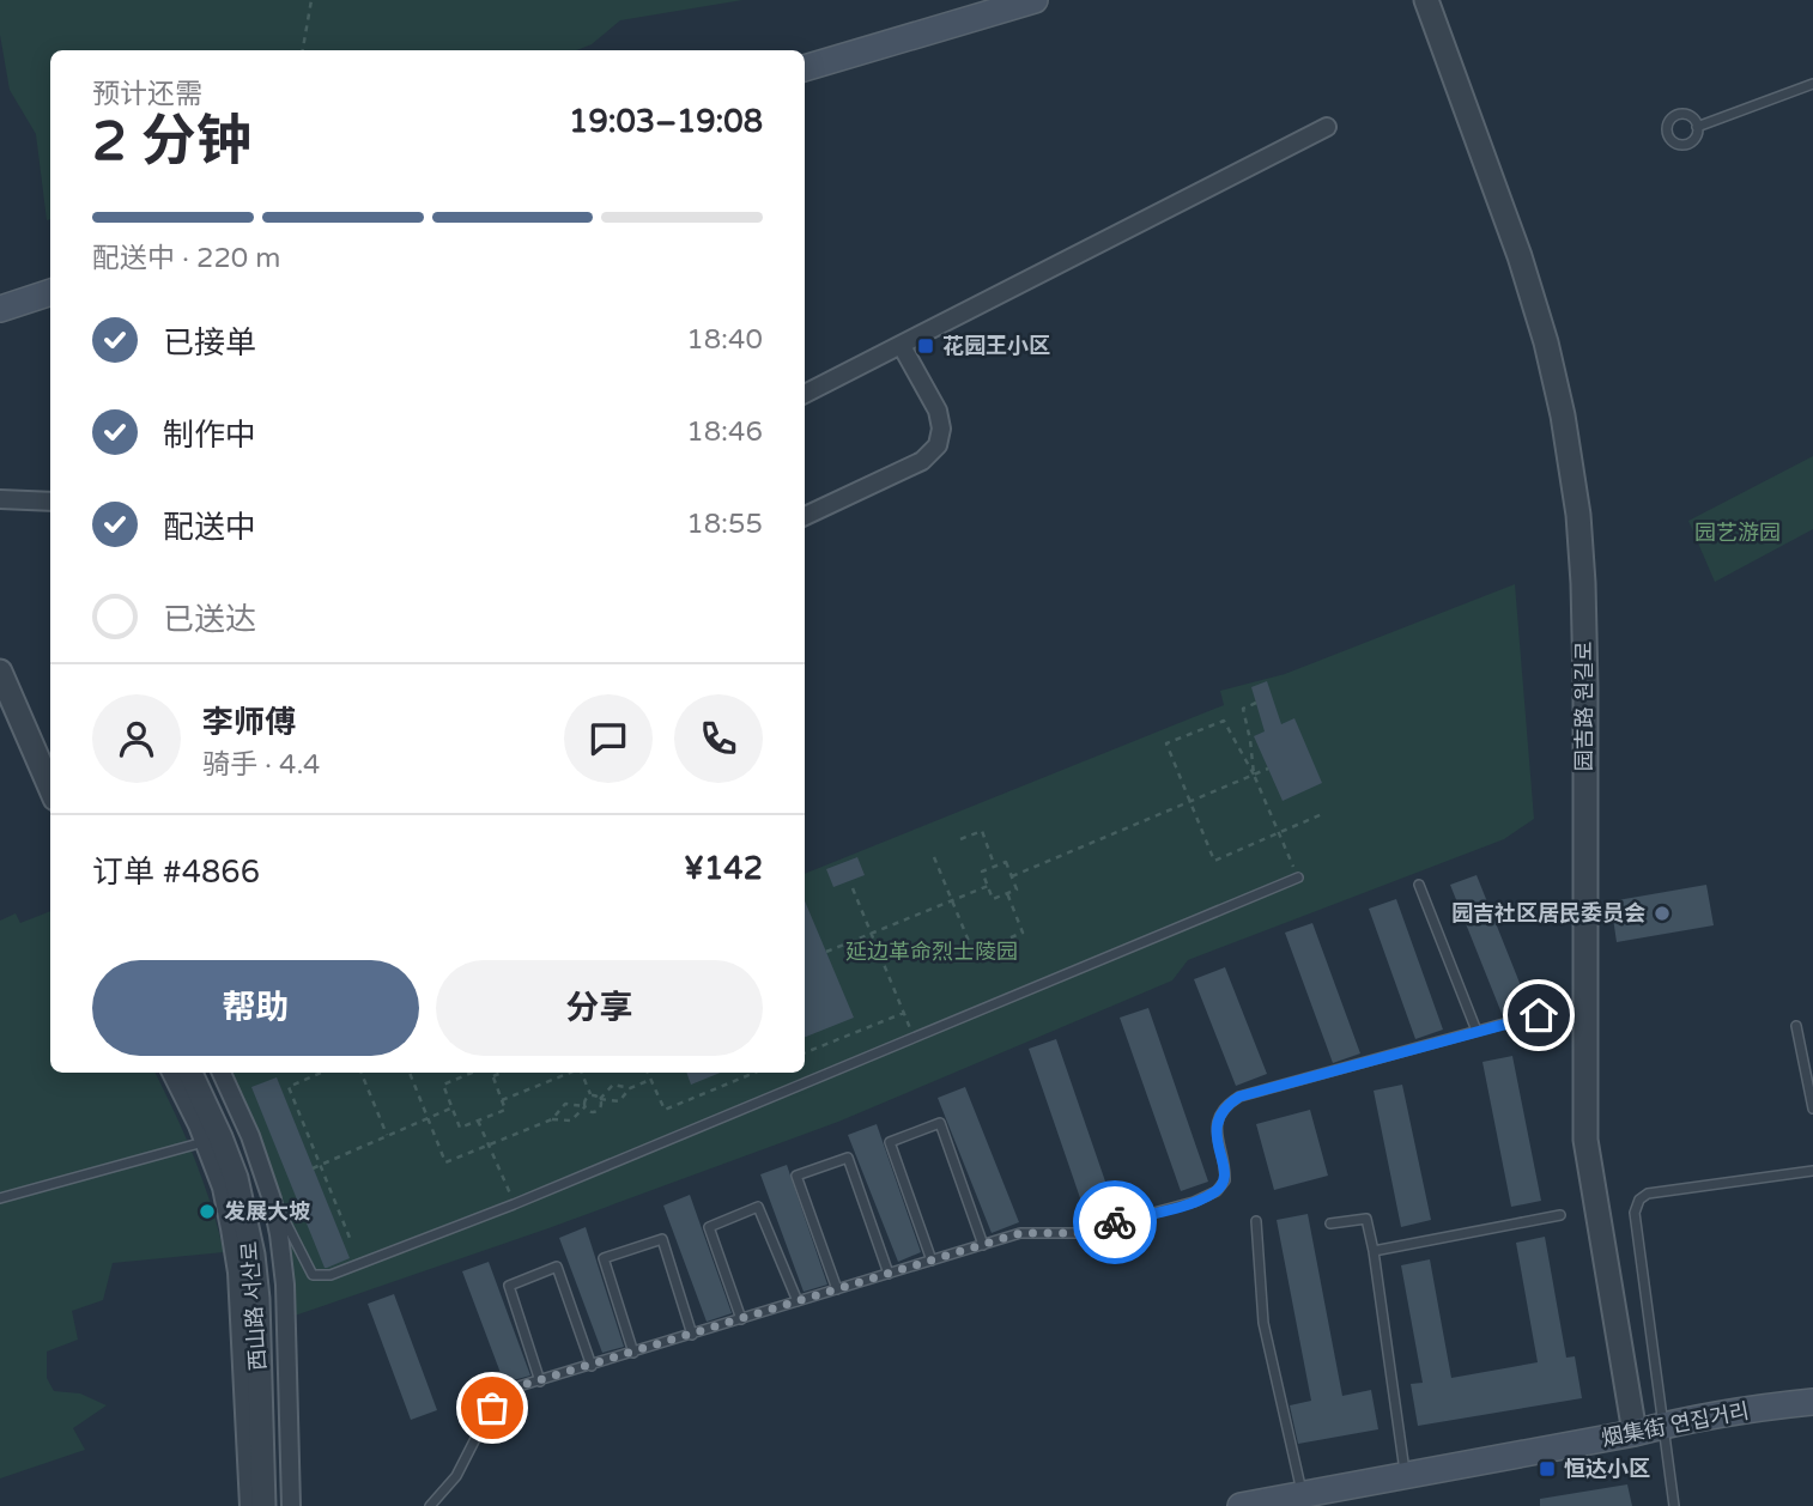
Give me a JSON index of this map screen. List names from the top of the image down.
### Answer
{
  "streets": {
    "main road": ["烟集街 연집거리"],
    "street": ["园吉路 원길로", "西山路 서산로"]
  },
  "crossings": [
    ["园吉路 원길로", "烟集街 연집거리"]
  ],
  "parks": ["园艺游园", "延边革命烈士陵园"],
  "places": {
    "transit": ["花园王小区", "恒达小区"],
    "other": ["园吉社区居民委员会", "发展大坡"]
  },
  "page": {
    "heading": ["2 分钟", "预计还需", "19:03–19:08"],
    "panel": [
      "李师傅",
      "骑手 · 4.4",
      "订单 #4866",
      "¥142"
    ],
    "bar": "配送中 · 220 m",
    "list": [
      ["已接单", "18:40"],
      ["制作中", "18:46"],
      ["配送中", "18:55"],
      "已送达"
    ],
    "buttons": ["帮助", "分享"]
  }
}
